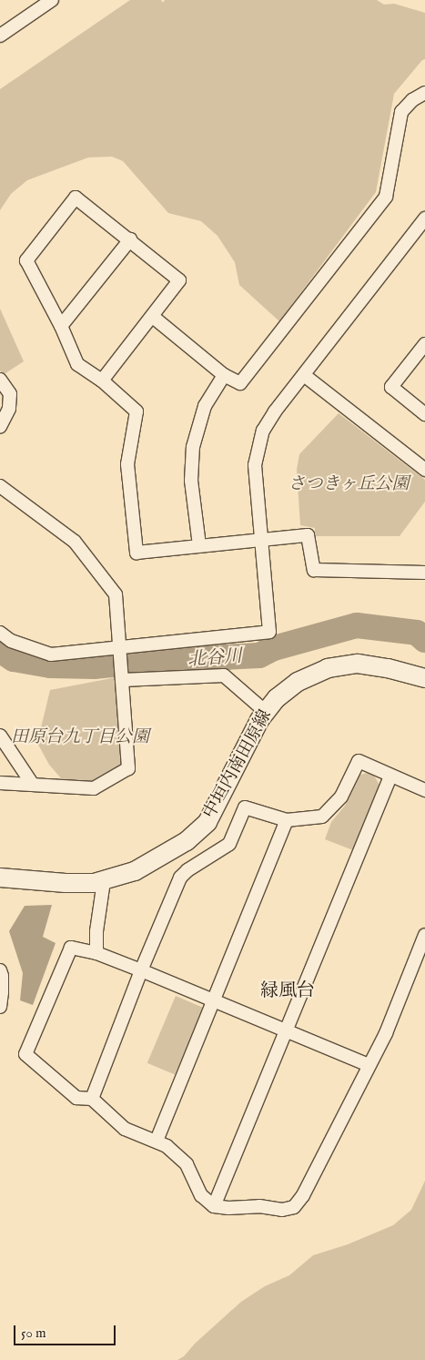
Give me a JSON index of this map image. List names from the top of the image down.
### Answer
{
  "streets": {
    "main road": ["中垣内南田原線"]
  },
  "districts": ["緑風台"],
  "water": ["北谷川"],
  "parks": ["さつきヶ丘公園", "田原台九丁目公園"],
  "scale_bar": "50 m"
}
